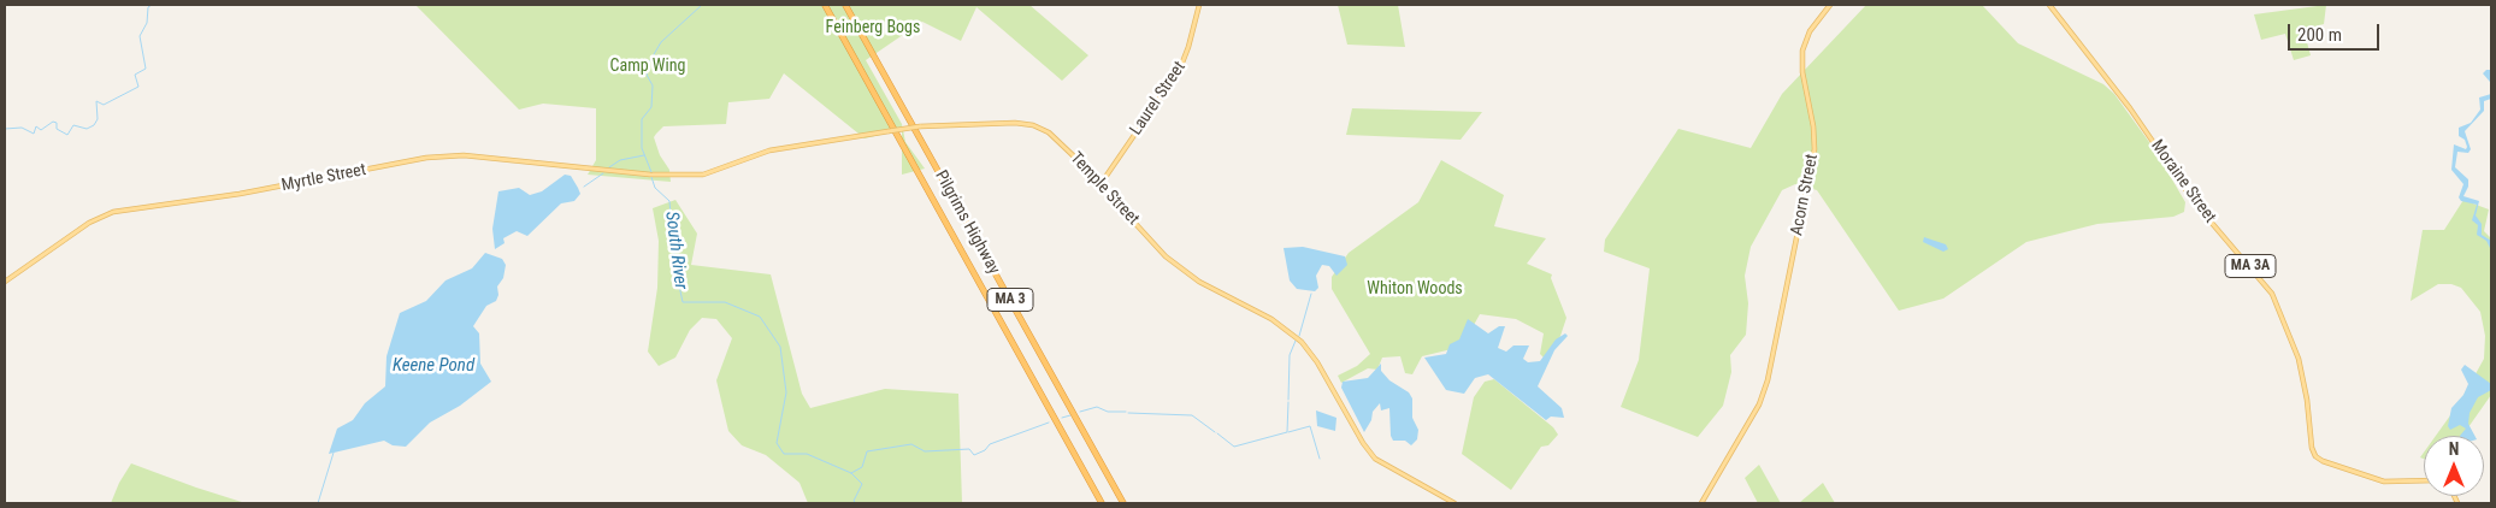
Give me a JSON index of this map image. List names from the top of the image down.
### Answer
{
  "streets": {
    "highway": ["Pilgrims Highway", "MA 3"],
    "main road": [
      "Laurel Street",
      "Myrtle Street",
      "Moraine Street",
      "Temple Street",
      "Acorn Street",
      "MA 3A"
    ]
  },
  "crossings": [
    ["Laurel Street", "Temple Street"],
    ["Myrtle Street", "Temple Street"]
  ],
  "water": ["South River", "Keene Pond"],
  "parks": ["Feinberg Bogs", "Camp Wing", "Whiton Woods"],
  "scale_bar": "200 m",
  "north": "top"
}
